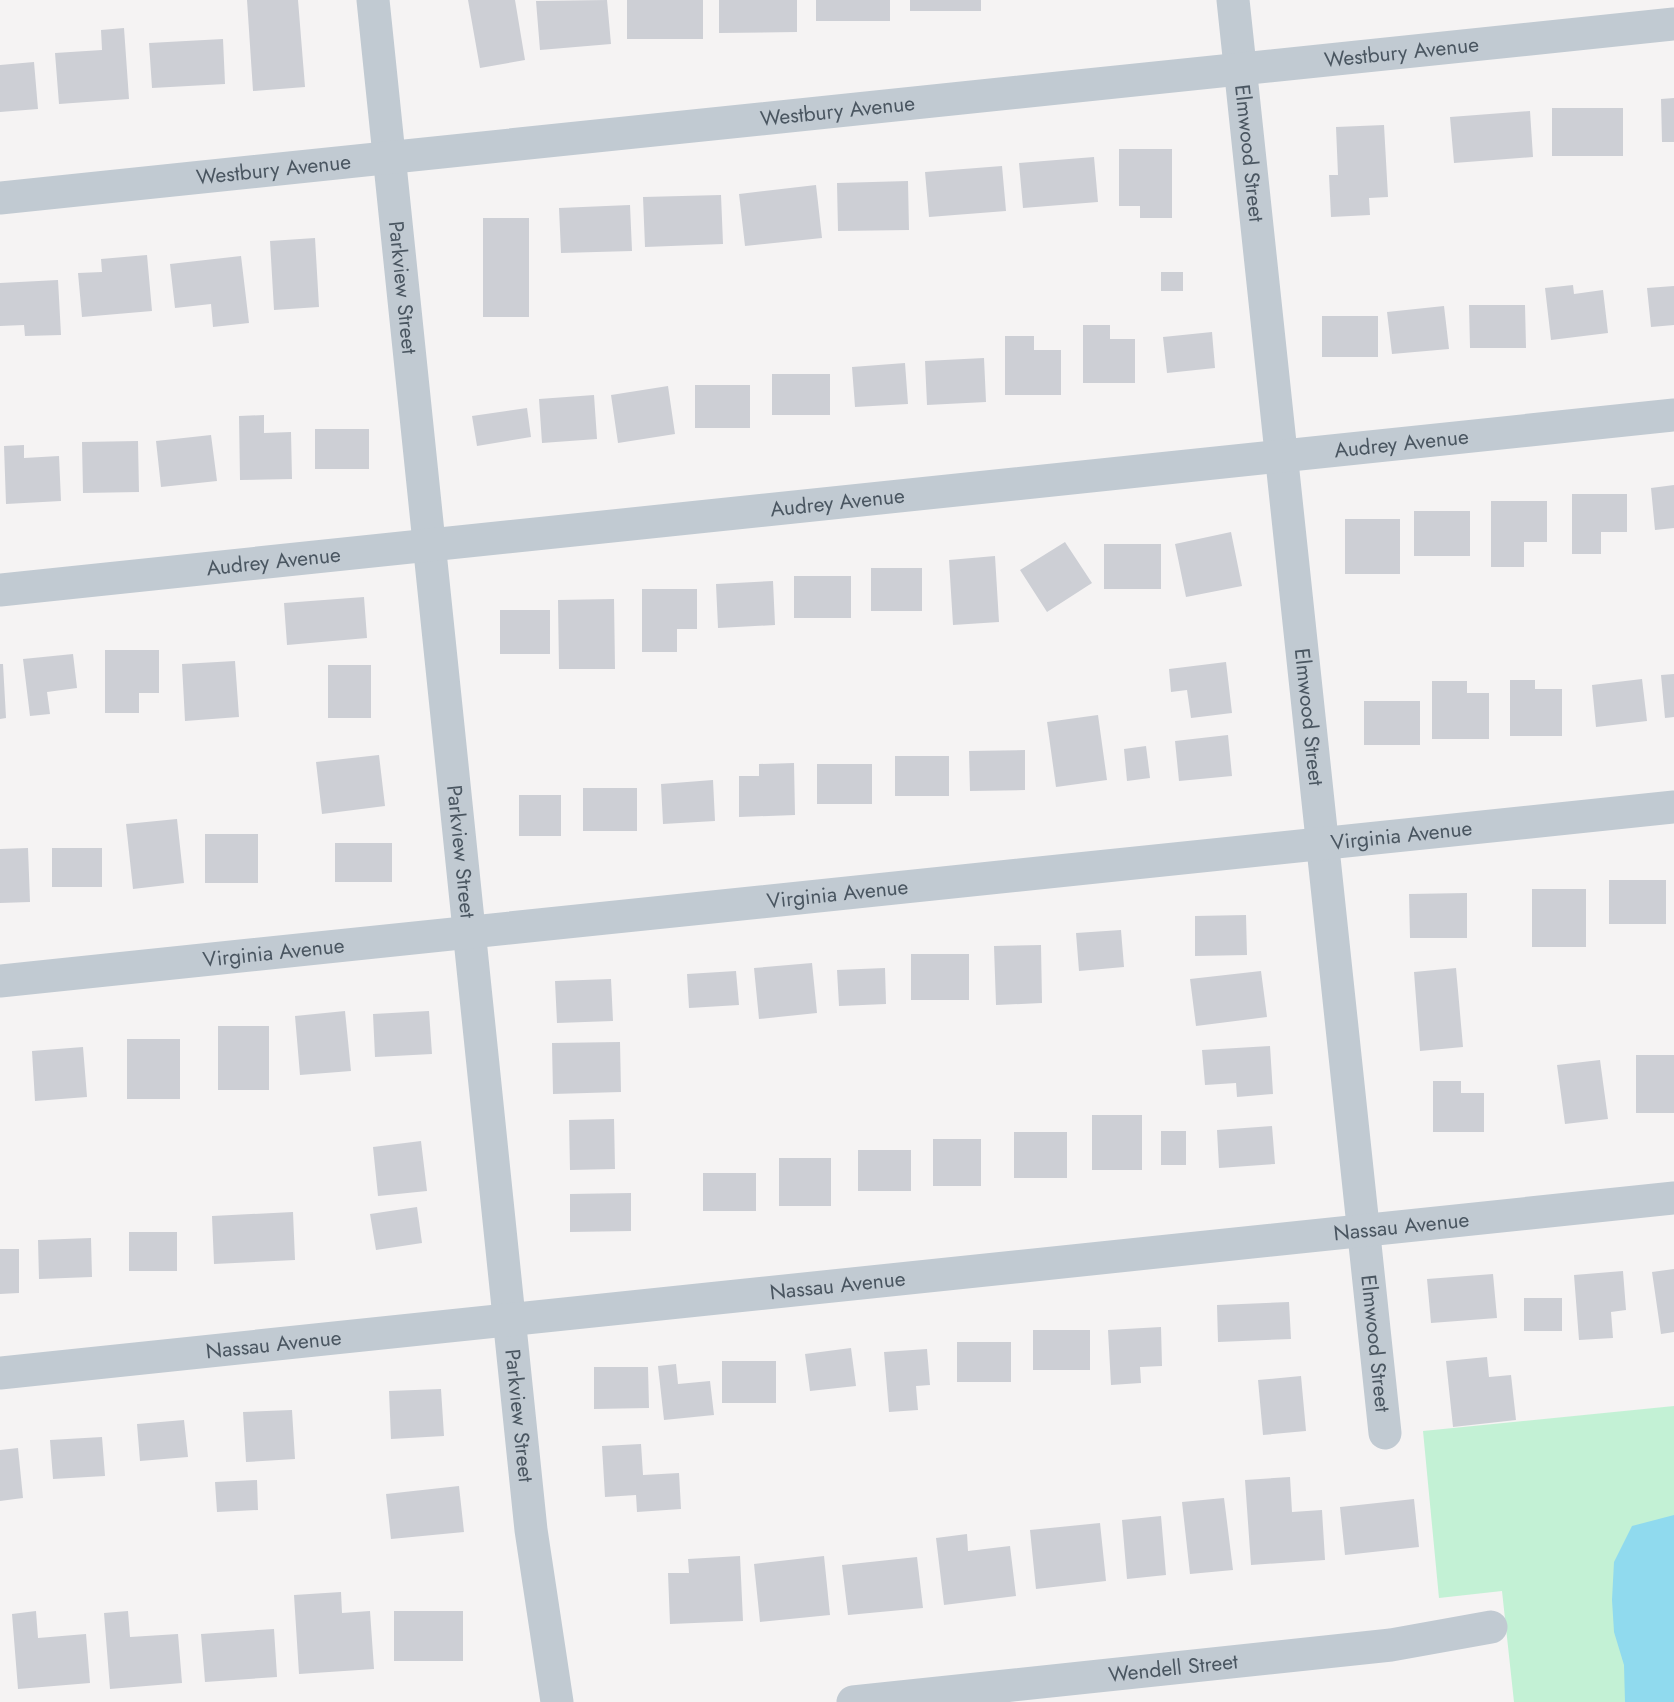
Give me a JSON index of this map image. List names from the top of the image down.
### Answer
{
  "streets": {
    "street": [
      "Westbury Avenue",
      "Elmwood Street",
      "Parkview Street",
      "Audrey Avenue",
      "Virginia Avenue",
      "Nassau Avenue",
      "Wendell Street"
    ]
  },
  "crossings": [
    ["Westbury Avenue", "Elmwood Street"],
    ["Westbury Avenue", "Parkview Street"],
    ["Elmwood Street", "Audrey Avenue"],
    ["Elmwood Street", "Virginia Avenue"],
    ["Elmwood Street", "Nassau Avenue"],
    ["Parkview Street", "Audrey Avenue"],
    ["Parkview Street", "Virginia Avenue"],
    ["Parkview Street", "Nassau Avenue"]
  ]
}
